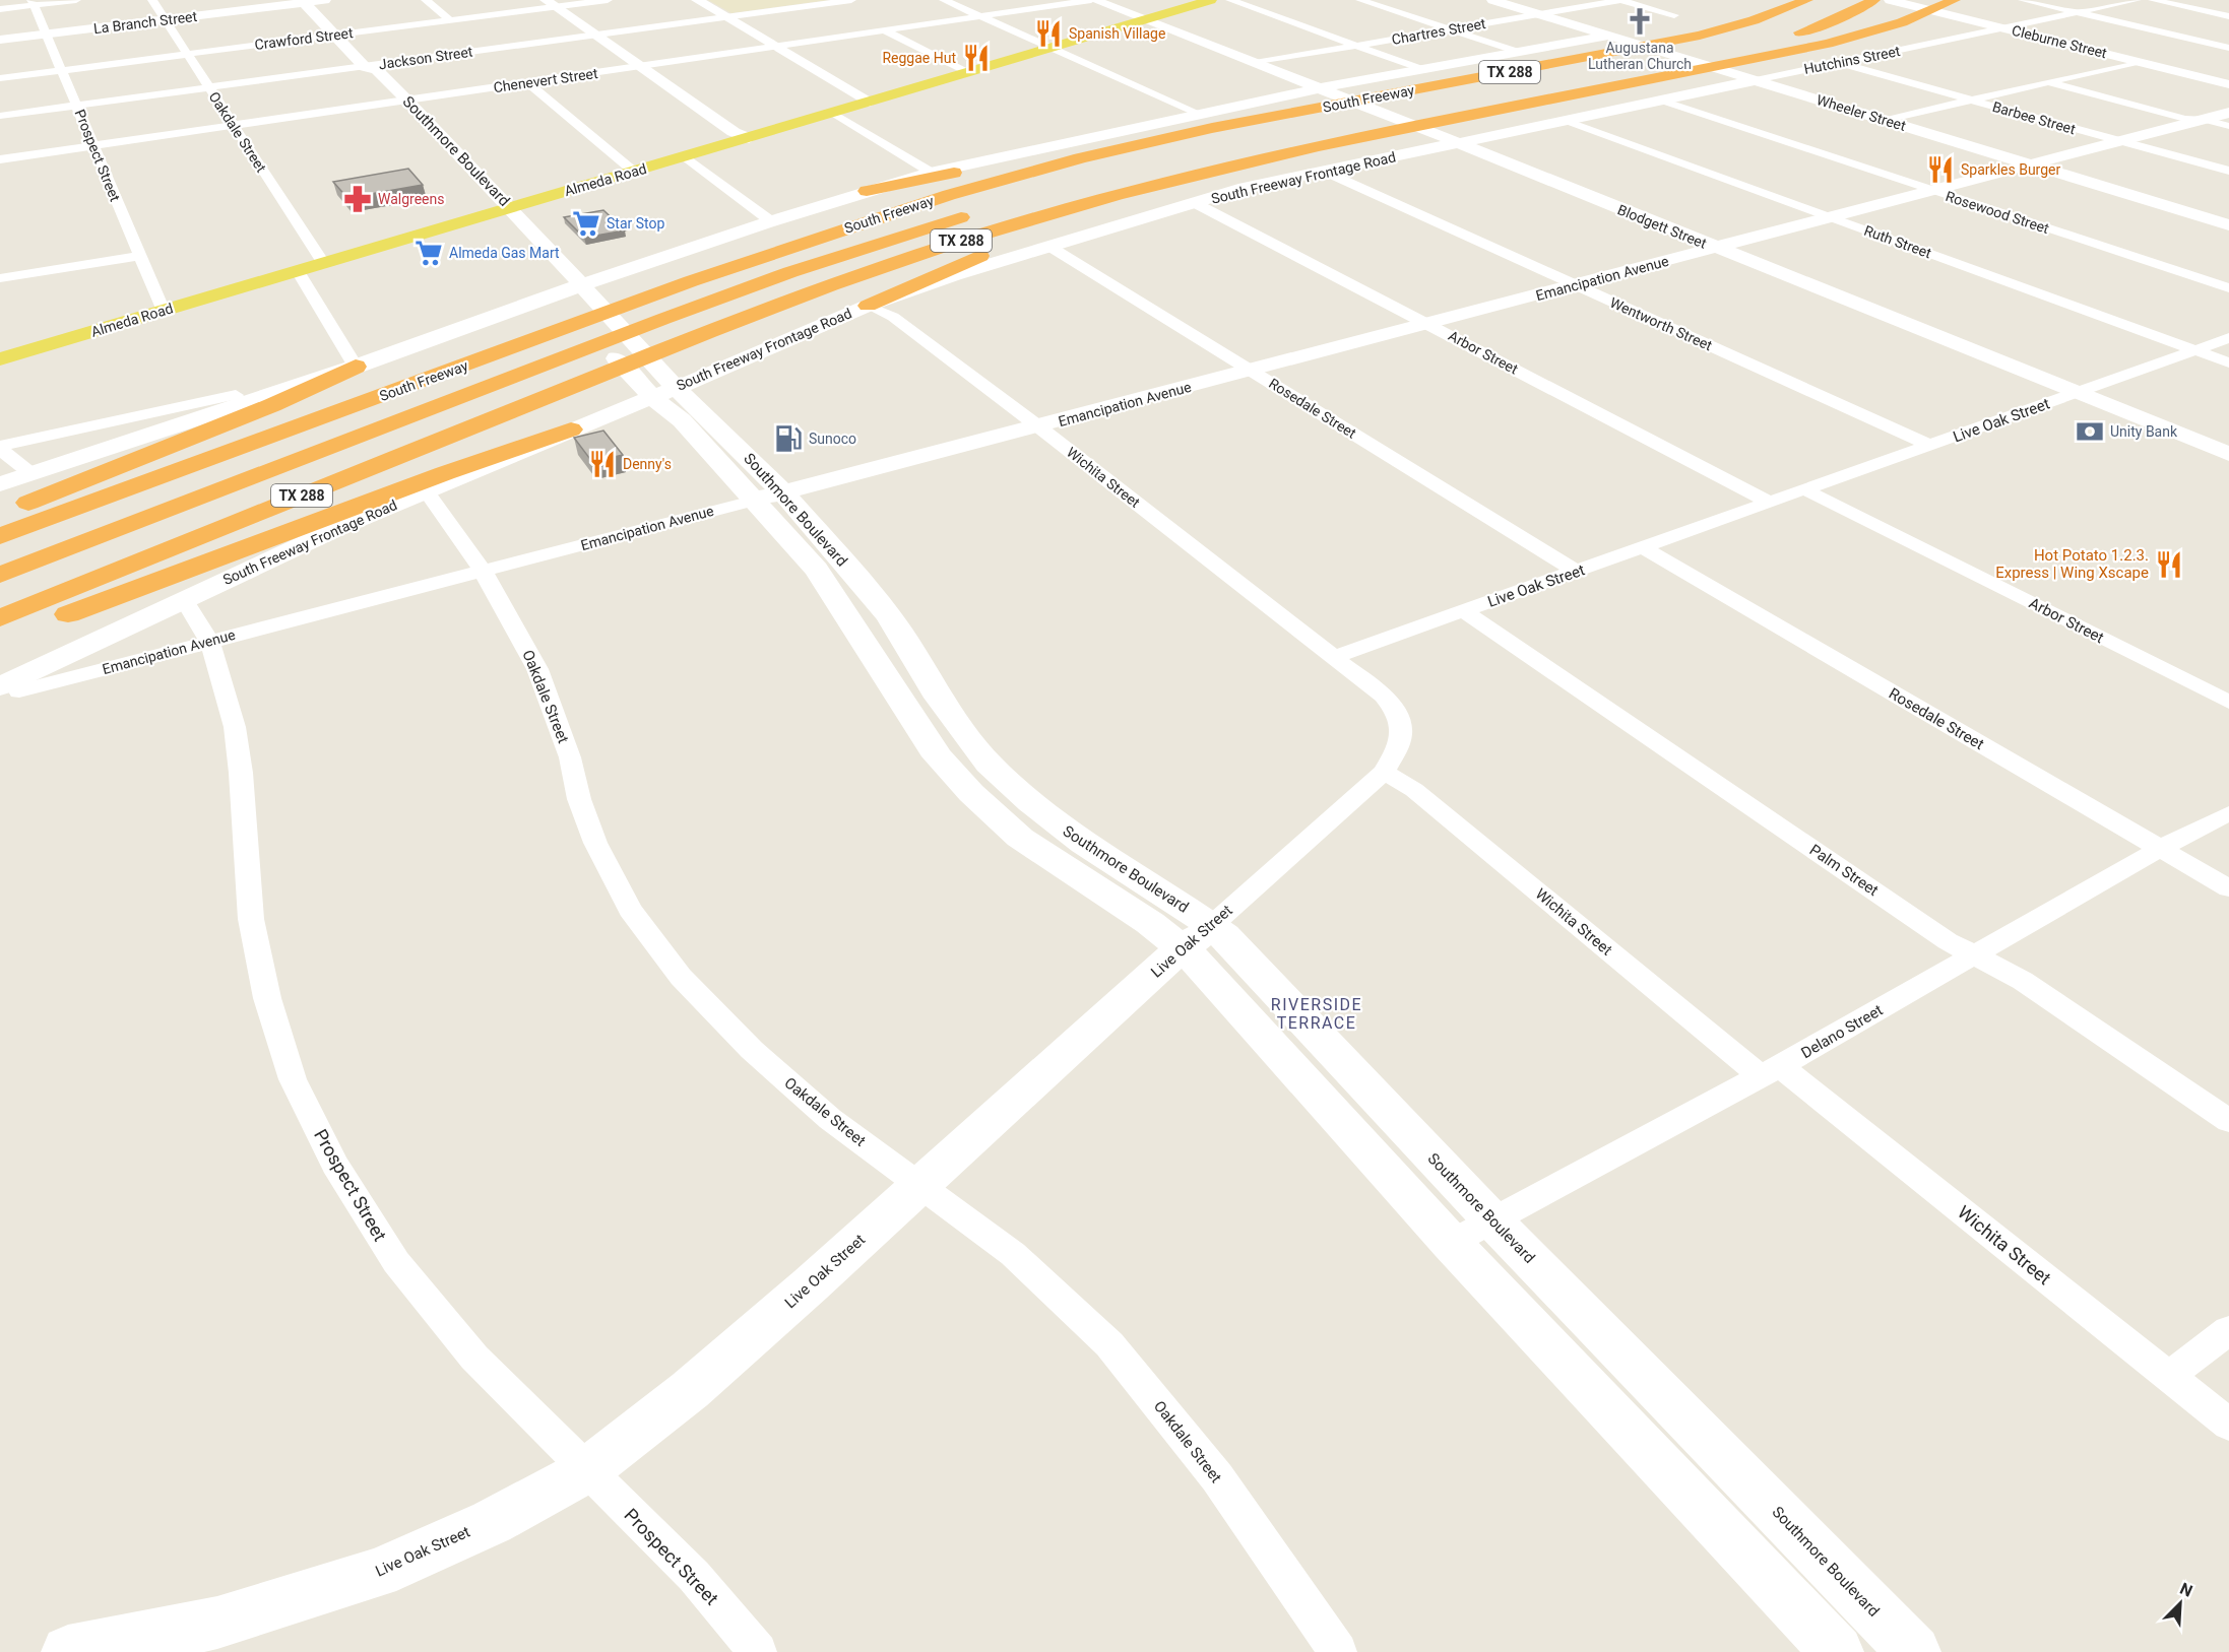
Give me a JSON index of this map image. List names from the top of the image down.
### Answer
{
  "streets": {
    "highway": ["TX 288", "South Freeway"],
    "main road": [
      "La Branch Street",
      "Cleburne Street",
      "Hutchins Street",
      "Wheeler Street",
      "Southmore Boulevard",
      "South Freeway Frontage Road",
      "Almeda Road",
      "Blodgett Street",
      "Emancipation Avenue",
      "Live Oak Street"
    ],
    "street": [
      "Chartres Street",
      "Crawford Street",
      "Jackson Street",
      "Chenevert Street",
      "Barbee Street",
      "Oakdale Street",
      "Prospect Street",
      "Rosewood Street",
      "Ruth Street",
      "Wentworth Street",
      "Arbor Street",
      "Rosedale Street",
      "Wichita Street",
      "Palm Street",
      "Delano Street"
    ]
  },
  "crossings": [
    ["La Branch Street", "Oakdale Street"],
    ["La Branch Street", "Southmore Boulevard"],
    ["La Branch Street", "Prospect Street"],
    ["Chartres Street", "Wheeler Street"],
    ["Chartres Street", "Blodgett Street"],
    ["Crawford Street", "Oakdale Street"],
    ["Crawford Street", "Southmore Boulevard"],
    ["Crawford Street", "Prospect Street"],
    ["Cleburne Street", "Hutchins Street"],
    ["Jackson Street", "Oakdale Street"],
    ["Jackson Street", "Southmore Boulevard"],
    ["Jackson Street", "Prospect Street"],
    ["Hutchins Street", "Wheeler Street"],
    ["Hutchins Street", "Barbee Street"],
    ["Hutchins Street", "South Freeway Frontage Road"],
    ["Hutchins Street", "Rosewood Street"],
    ["Hutchins Street", "Ruth Street"],
    ["Chenevert Street", "Oakdale Street"],
    ["Chenevert Street", "Southmore Boulevard"],
    ["Chenevert Street", "Prospect Street"],
    ["Chenevert Street", "Blodgett Street"],
    ["South Freeway", "Southmore Boulevard"],
    ["Wheeler Street", "Emancipation Avenue"],
    ["Barbee Street", "Emancipation Avenue"],
    ["Oakdale Street", "South Freeway Frontage Road"],
    ["Oakdale Street", "Almeda Road"],
    ["Oakdale Street", "Emancipation Avenue"],
    ["Oakdale Street", "Live Oak Street"],
    ["Southmore Boulevard", "South Freeway Frontage Road"],
    ["Southmore Boulevard", "Almeda Road"],
    ["Southmore Boulevard", "Emancipation Avenue"],
    ["Southmore Boulevard", "Live Oak Street"],
    ["Southmore Boulevard", "Delano Street"],
    ["Prospect Street", "South Freeway Frontage Road"],
    ["Prospect Street", "Almeda Road"],
    ["Prospect Street", "Emancipation Avenue"],
    ["Prospect Street", "Live Oak Street"],
    ["South Freeway Frontage Road", "Blodgett Street"],
    ["South Freeway Frontage Road", "Ruth Street"],
    ["South Freeway Frontage Road", "Emancipation Avenue"],
    ["South Freeway Frontage Road", "Wentworth Street"],
    ["South Freeway Frontage Road", "Arbor Street"],
    ["South Freeway Frontage Road", "Rosedale Street"],
    ["South Freeway Frontage Road", "Wichita Street"],
    ["Almeda Road", "Blodgett Street"],
    ["Rosewood Street", "Emancipation Avenue"],
    ["Blodgett Street", "Emancipation Avenue"],
    ["Blodgett Street", "Live Oak Street"],
    ["Ruth Street", "Emancipation Avenue"],
    ["Ruth Street", "Live Oak Street"],
    ["Emancipation Avenue", "Wentworth Street"],
    ["Emancipation Avenue", "Arbor Street"],
    ["Emancipation Avenue", "Rosedale Street"],
    ["Emancipation Avenue", "Wichita Street"],
    ["Wentworth Street", "Live Oak Street"],
    ["Arbor Street", "Live Oak Street"],
    ["Rosedale Street", "Live Oak Street"],
    ["Rosedale Street", "Delano Street"],
    ["Live Oak Street", "Wichita Street"],
    ["Live Oak Street", "Palm Street"],
    ["Wichita Street", "Delano Street"],
    ["Palm Street", "Delano Street"]
  ],
  "districts": ["RIVERSIDE TERRACE"],
  "places": {
    "church": ["Augustana Lutheran Church"],
    "restaurant": [
      "Spanish Village",
      "Reggae Hut",
      "Sparkles Burger",
      "Denny's",
      "Hot Potato 1.2.3. Express | Wing Xscape"
    ],
    "pharmacy": ["Walgreens"],
    "supermarket": ["Star Stop", "Almeda Gas Mart"],
    "bank": ["Unity Bank"],
    "fuel station": ["Sunoco"]
  },
  "north": "top right"
}
